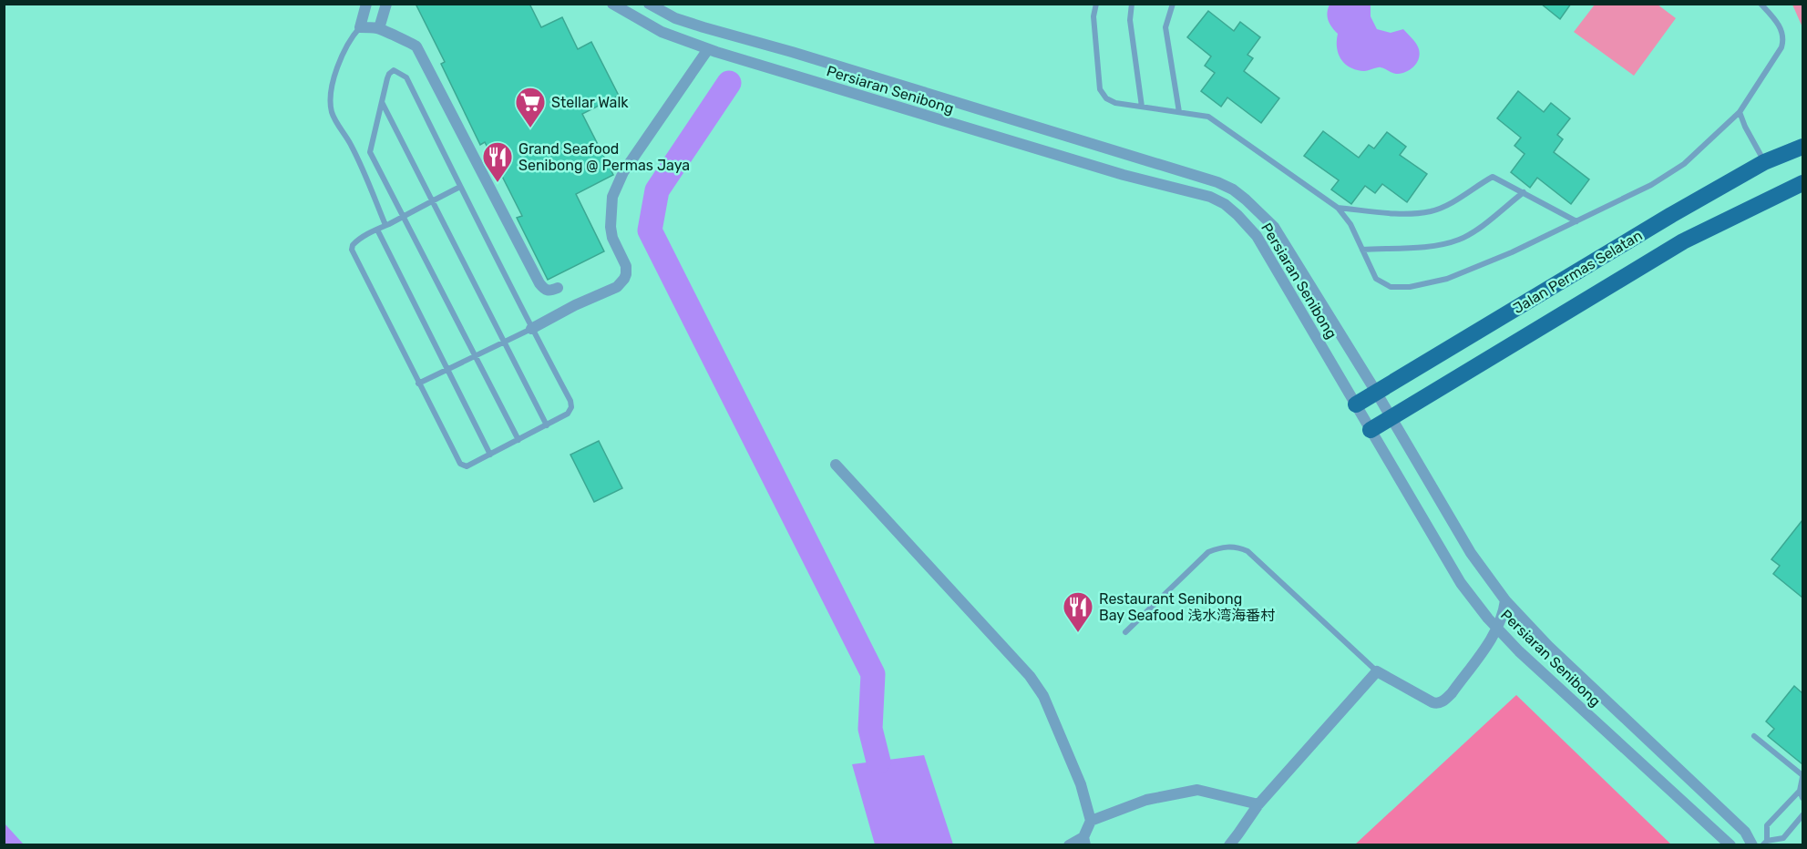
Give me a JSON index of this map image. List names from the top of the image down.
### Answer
{
  "streets": {
    "main road": ["Jalan Permas Selatan"],
    "street": ["Persiaran Senibong"]
  },
  "crossings": [
    ["Persiaran Senibong", "Jalan Permas Selatan"]
  ],
  "places": {
    "supermarket": ["Stellar Walk"],
    "restaurant": ["Grand Seafood Senibong @ Permas Jaya", "Restaurant Senibong Bay Seafood 浅水湾海番村"]
  }
}
